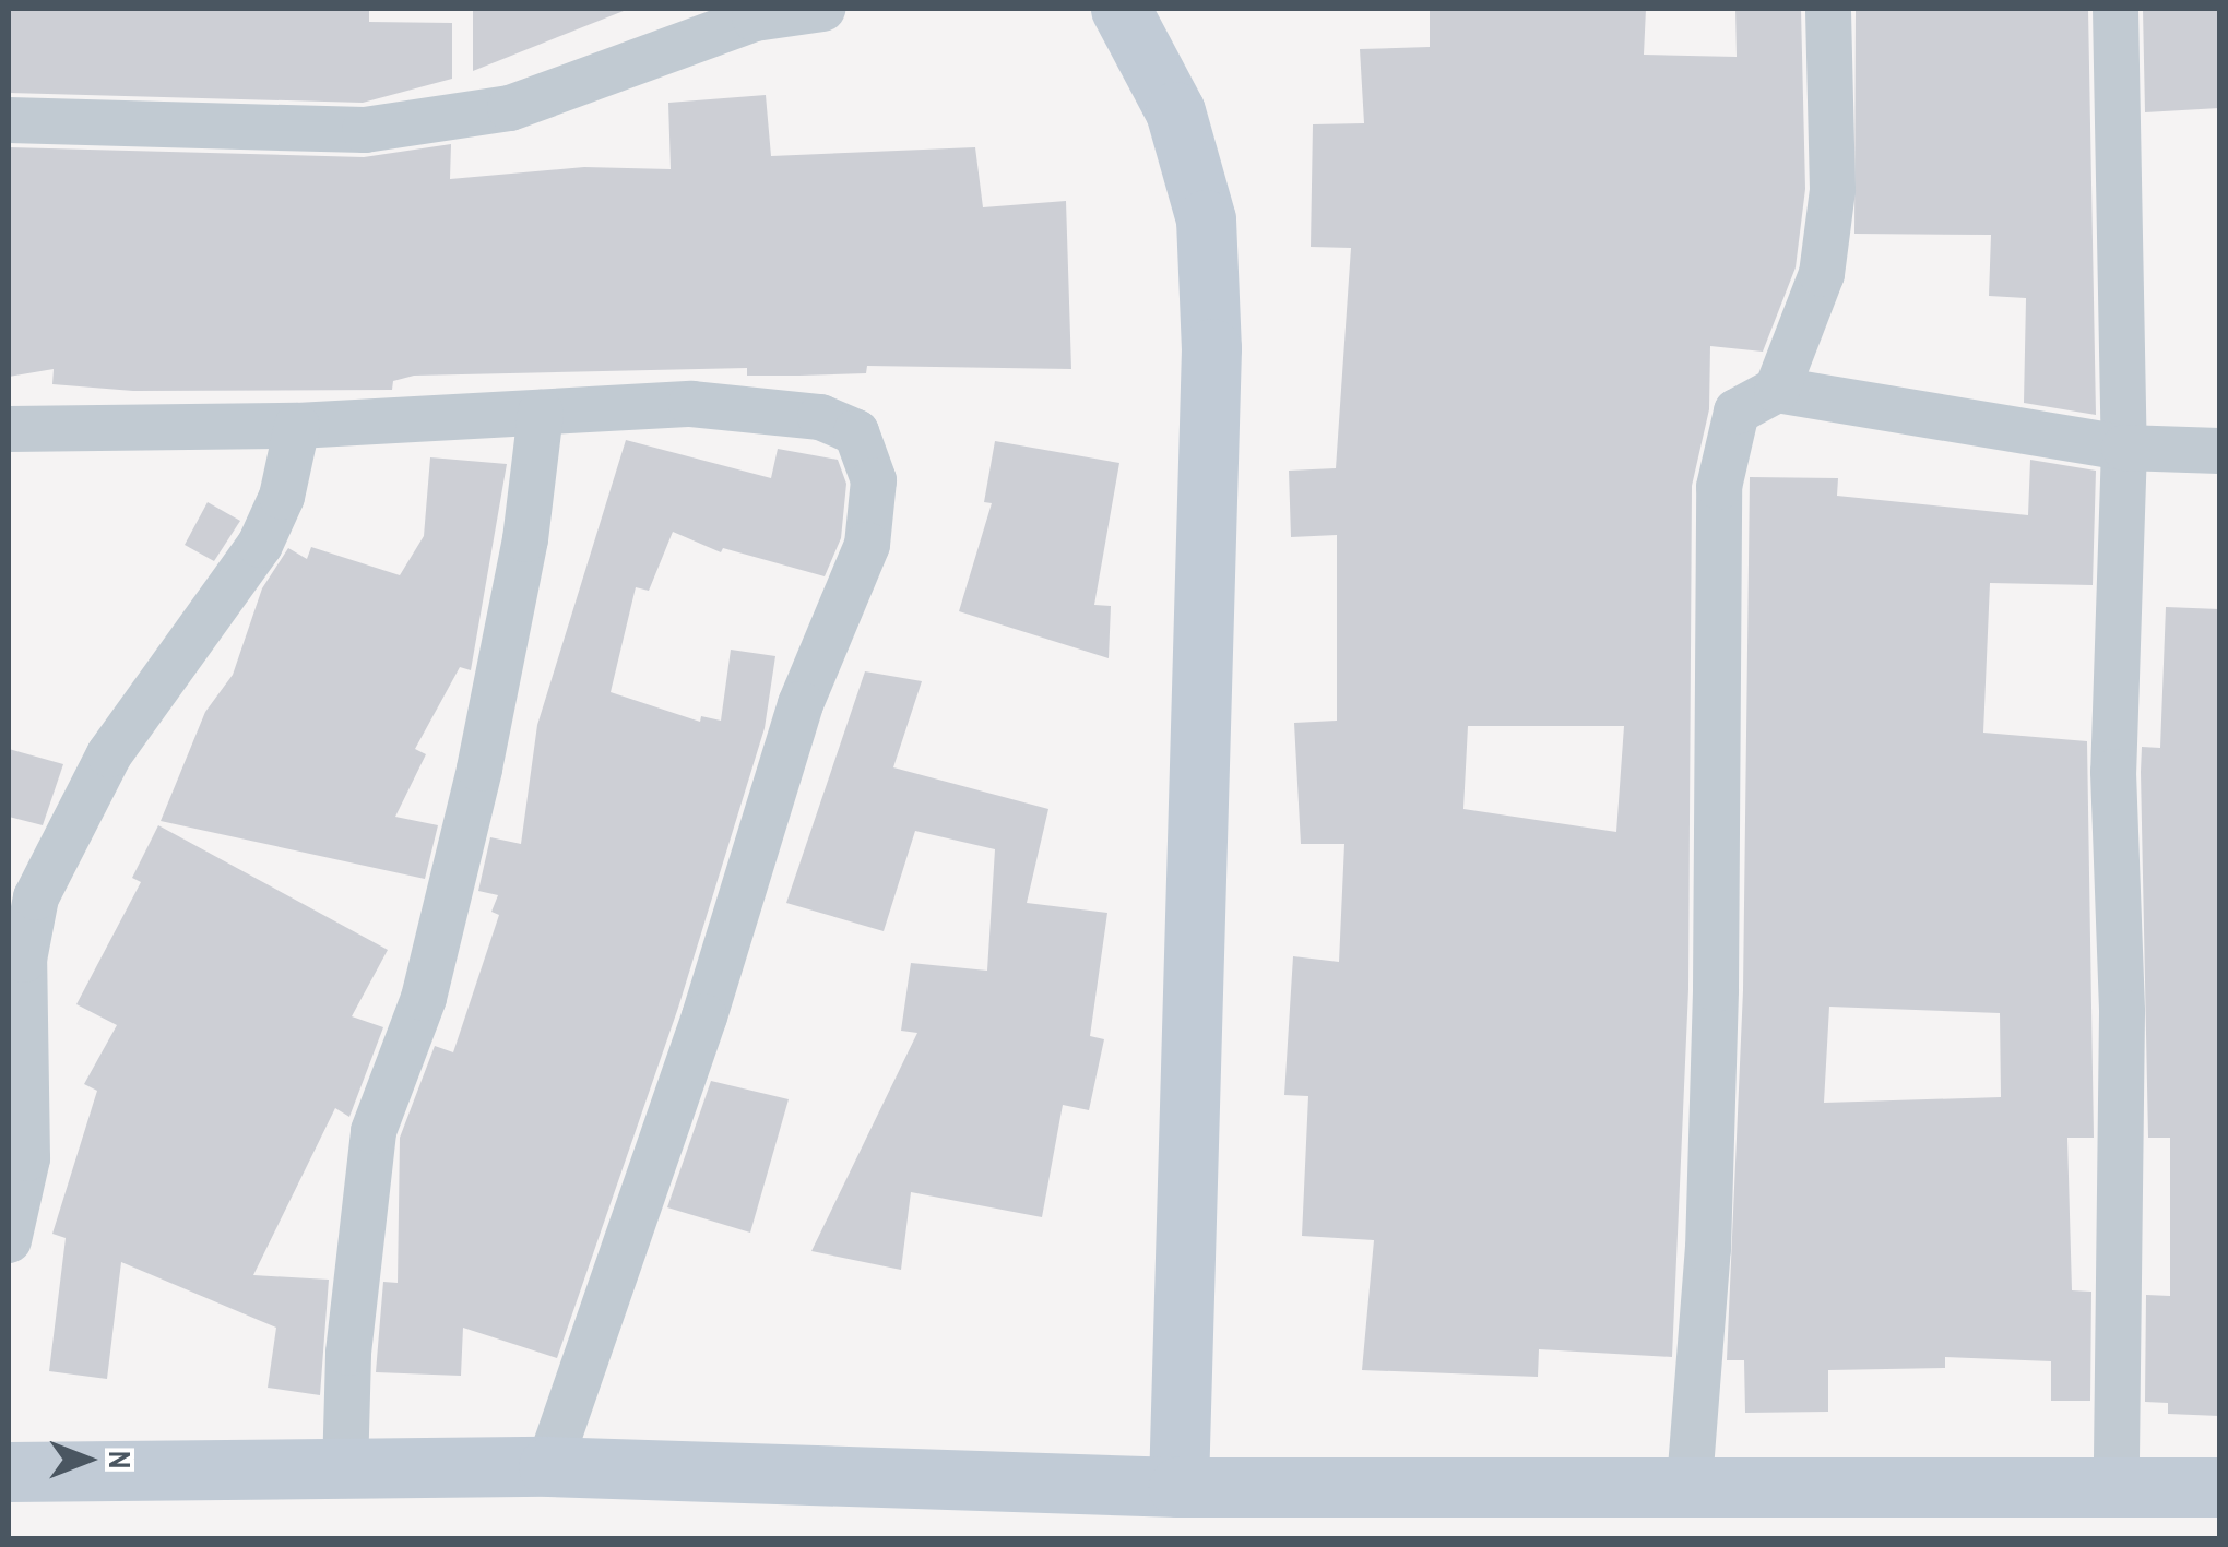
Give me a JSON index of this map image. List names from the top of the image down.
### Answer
{
  "north": "right"
}
